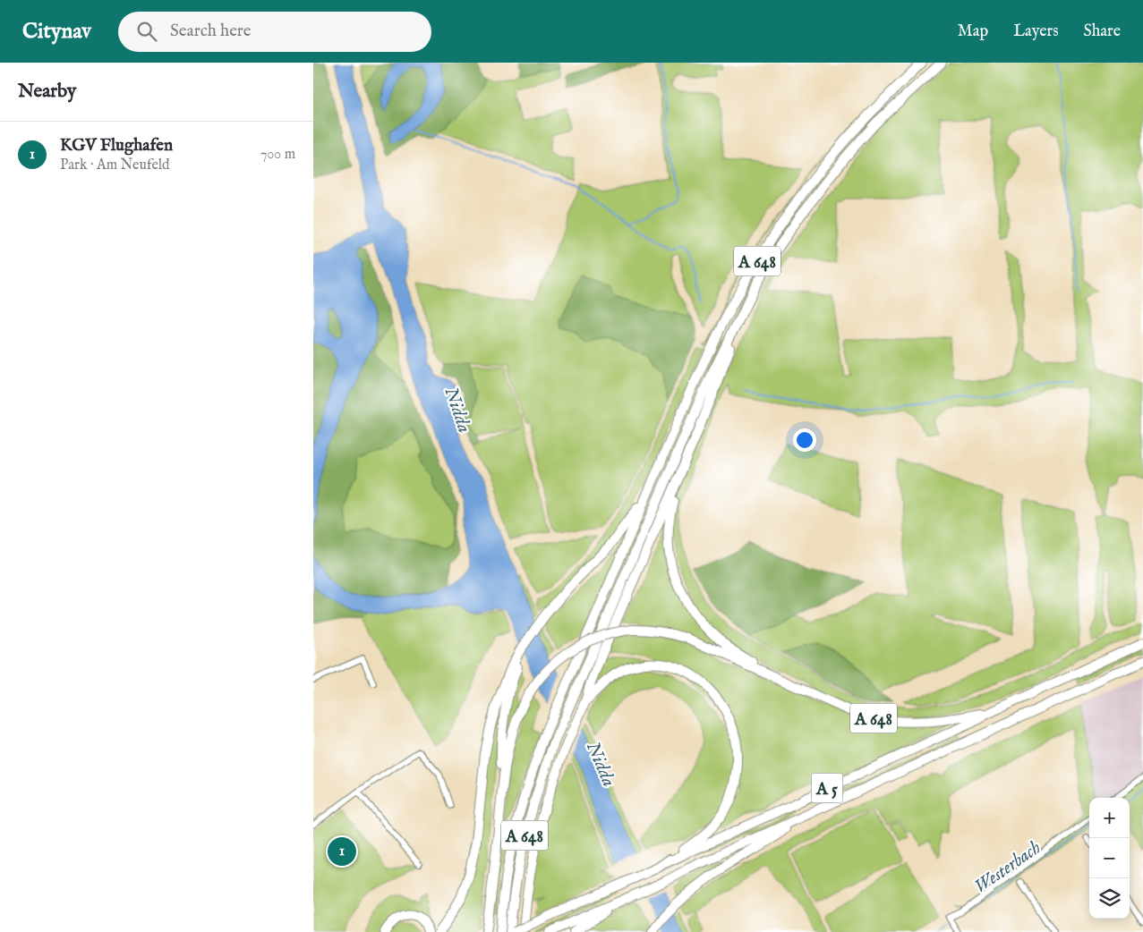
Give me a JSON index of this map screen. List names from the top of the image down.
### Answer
{
  "streets": {
    "highway": ["A 648", "A 5"]
  },
  "crossings": [
    ["A 648", "A 5"]
  ],
  "water": ["Nidda", "Westerbach"],
  "page": {
    "header": "Citynav",
    "search": "Search here",
    "nav": ["Map", "Layers", "Share"],
    "heading": "Nearby",
    "list": [
      {
        "mark": "1",
        "name": "KGV Flughafen",
        "note": "Park · Am Neufeld",
        "value": "700 m"
      }
    ],
    "map_buttons": ["+", "−"],
    "pins": "1"
  }
}
